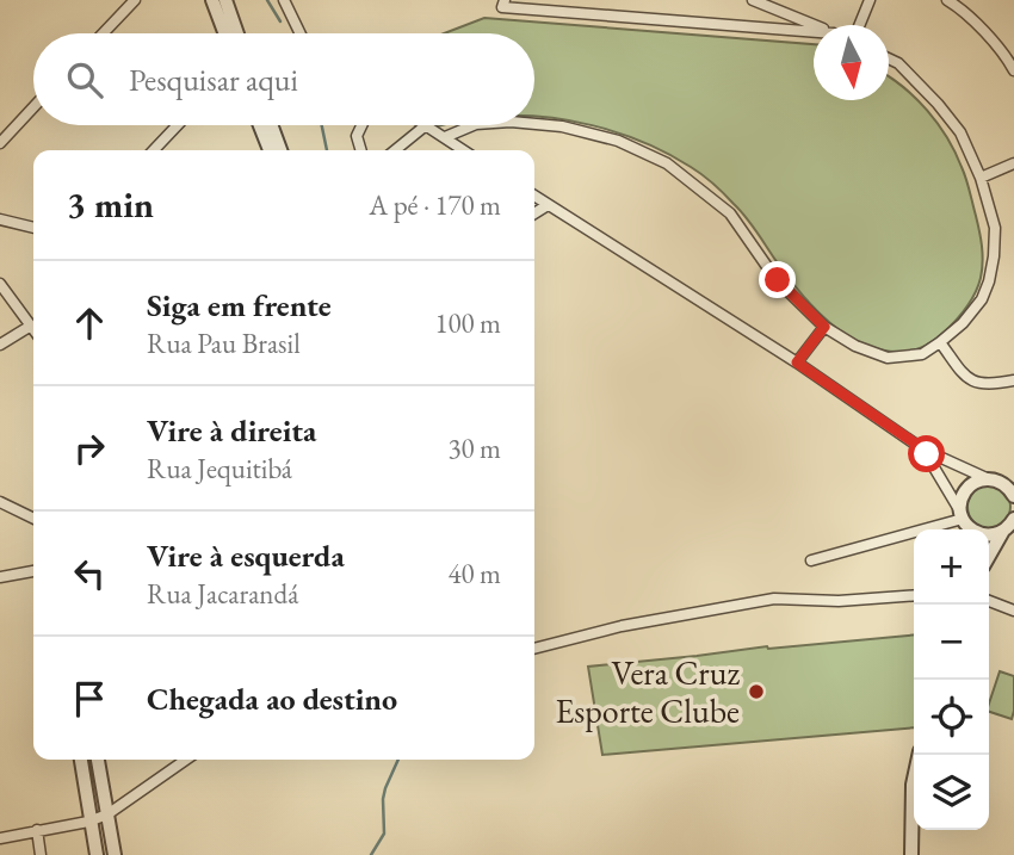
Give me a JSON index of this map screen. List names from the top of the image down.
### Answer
{
  "places": ["Vera Cruz Esporte Clube"],
  "north": "bottom",
  "page": {
    "search": "Pesquisar aqui",
    "heading": ["3 min", "A pé · 170 m"],
    "list": [
      ["Siga em frente", "Rua Pau Brasil", "100 m"],
      ["Vire à direita", "Rua Jequitibá", "30 m"],
      ["Vire à esquerda", "Rua Jacarandá", "40 m"],
      "Chegada ao destino"
    ],
    "map_buttons": ["+", "−"]
  }
}
